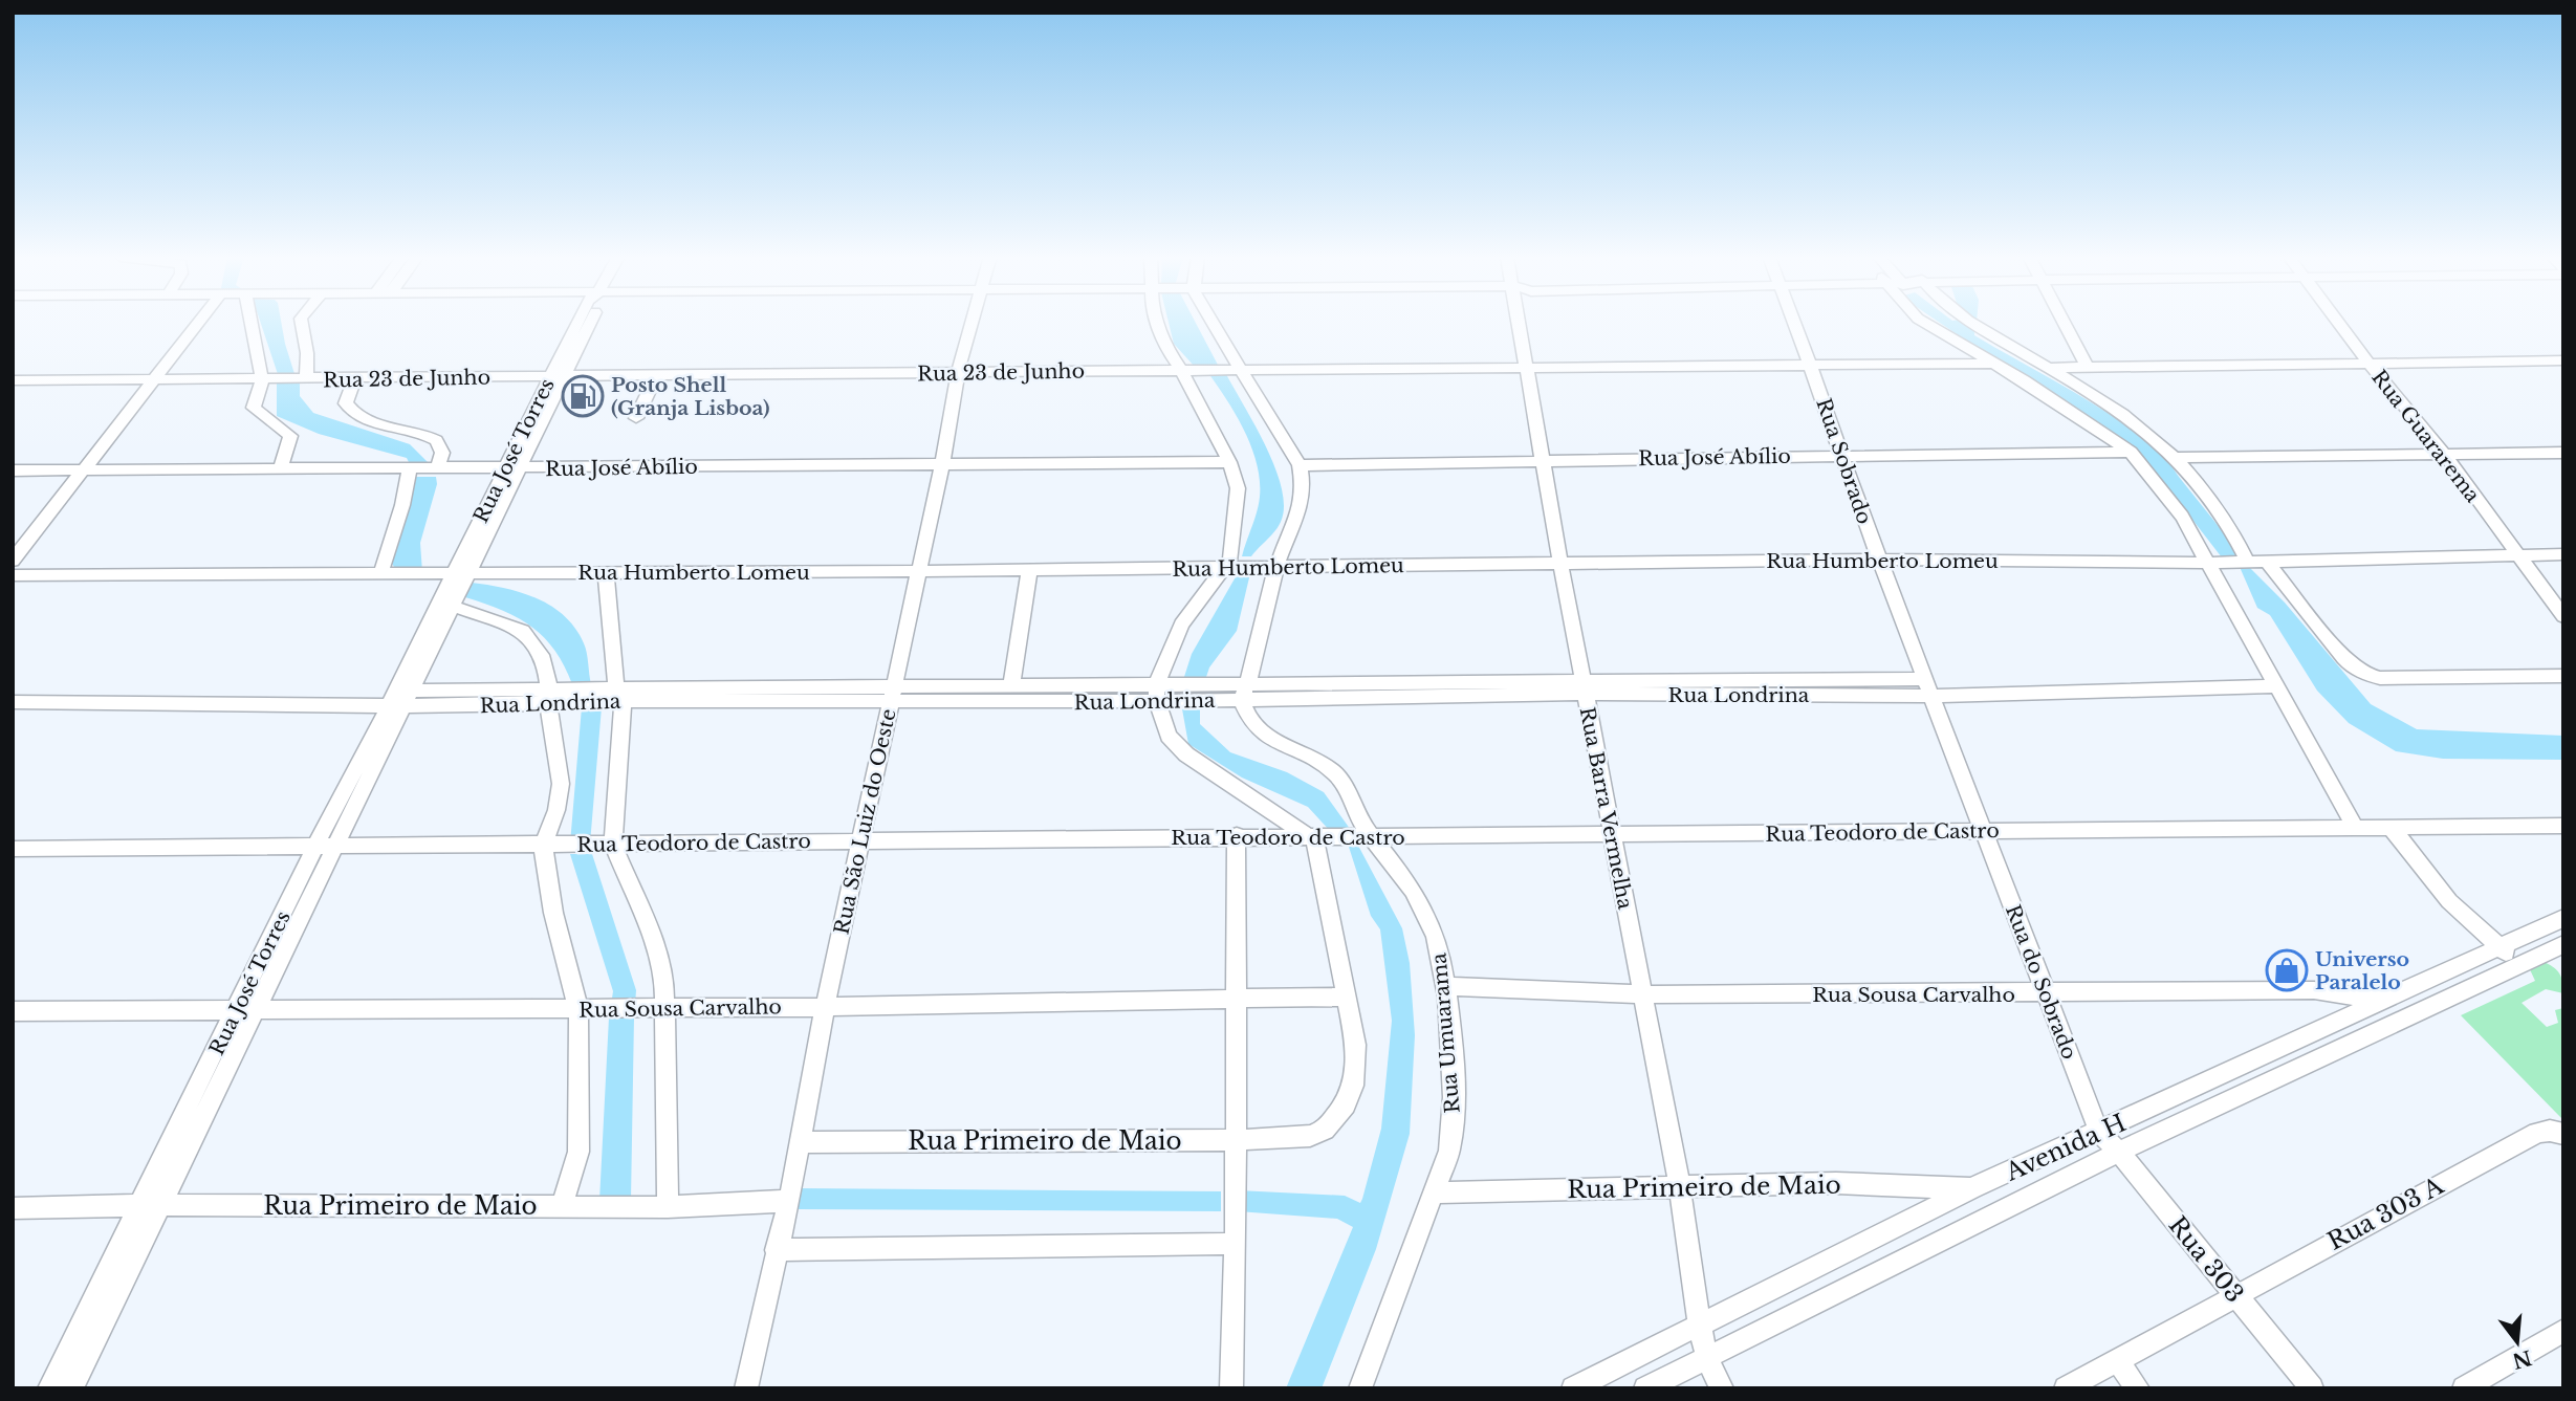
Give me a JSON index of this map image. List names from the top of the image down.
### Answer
{
  "streets": {
    "street": [
      "Rua 23 de Junho",
      "Rua Guararema",
      "Rua José Torres",
      "Rua José Abílio",
      "Rua Sobrado",
      "Rua Humberto Lomeu",
      "Rua Londrina",
      "Rua Barra Vermelha",
      "Rua São Luiz do Oeste",
      "Rua Teodoro de Castro",
      "Rua do Sobrado",
      "Rua Sousa Carvalho",
      "Rua Umuarama",
      "Rua Primeiro de Maio",
      "Avenida H",
      "Rua 303 A",
      "Rua 303"
    ]
  },
  "crossings": [
    ["Rua 23 de Junho", "Rua José Torres"],
    ["Rua 23 de Junho", "Rua Sobrado"],
    ["Rua 23 de Junho", "Rua Barra Vermelha"],
    ["Rua 23 de Junho", "Rua São Luiz do Oeste"],
    ["Rua Guararema", "Rua Humberto Lomeu"],
    ["Rua José Torres", "Rua José Abílio"],
    ["Rua José Torres", "Rua Humberto Lomeu"],
    ["Rua José Torres", "Rua Londrina"],
    ["Rua José Torres", "Rua Teodoro de Castro"],
    ["Rua José Torres", "Rua Sousa Carvalho"],
    ["Rua José Torres", "Rua Primeiro de Maio"],
    ["Rua José Abílio", "Rua Sobrado"],
    ["Rua José Abílio", "Rua Barra Vermelha"],
    ["Rua José Abílio", "Rua São Luiz do Oeste"],
    ["Rua Sobrado", "Rua Humberto Lomeu"],
    ["Rua Sobrado", "Rua Londrina"],
    ["Rua Sobrado", "Rua Teodoro de Castro"],
    ["Rua Sobrado", "Rua do Sobrado"],
    ["Rua Humberto Lomeu", "Rua Barra Vermelha"],
    ["Rua Humberto Lomeu", "Rua São Luiz do Oeste"],
    ["Rua Londrina", "Rua Barra Vermelha"],
    ["Rua Londrina", "Rua São Luiz do Oeste"],
    ["Rua Londrina", "Rua Umuarama"],
    ["Rua Barra Vermelha", "Rua Teodoro de Castro"],
    ["Rua Barra Vermelha", "Rua Sousa Carvalho"],
    ["Rua Barra Vermelha", "Rua Primeiro de Maio"],
    ["Rua Barra Vermelha", "Avenida H"],
    ["Rua São Luiz do Oeste", "Rua Teodoro de Castro"],
    ["Rua São Luiz do Oeste", "Rua Sousa Carvalho"],
    ["Rua São Luiz do Oeste", "Rua Primeiro de Maio"],
    ["Rua Teodoro de Castro", "Rua do Sobrado"],
    ["Rua Teodoro de Castro", "Rua Umuarama"],
    ["Rua Teodoro de Castro", "Rua Primeiro de Maio"],
    ["Rua do Sobrado", "Rua Sousa Carvalho"],
    ["Rua do Sobrado", "Avenida H"],
    ["Rua do Sobrado", "Rua 303"],
    ["Rua Sousa Carvalho", "Rua Umuarama"],
    ["Rua Sousa Carvalho", "Rua Primeiro de Maio"],
    ["Rua Sousa Carvalho", "Avenida H"],
    ["Rua Umuarama", "Rua Primeiro de Maio"],
    ["Rua Primeiro de Maio", "Avenida H"],
    ["Avenida H", "Rua 303"],
    ["Rua 303 A", "Rua 303"]
  ],
  "places": {
    "fuel station": ["Posto Shell (Granja Lisboa)"],
    "shop": ["Universo Paralelo"]
  },
  "north": "bottom"
}
